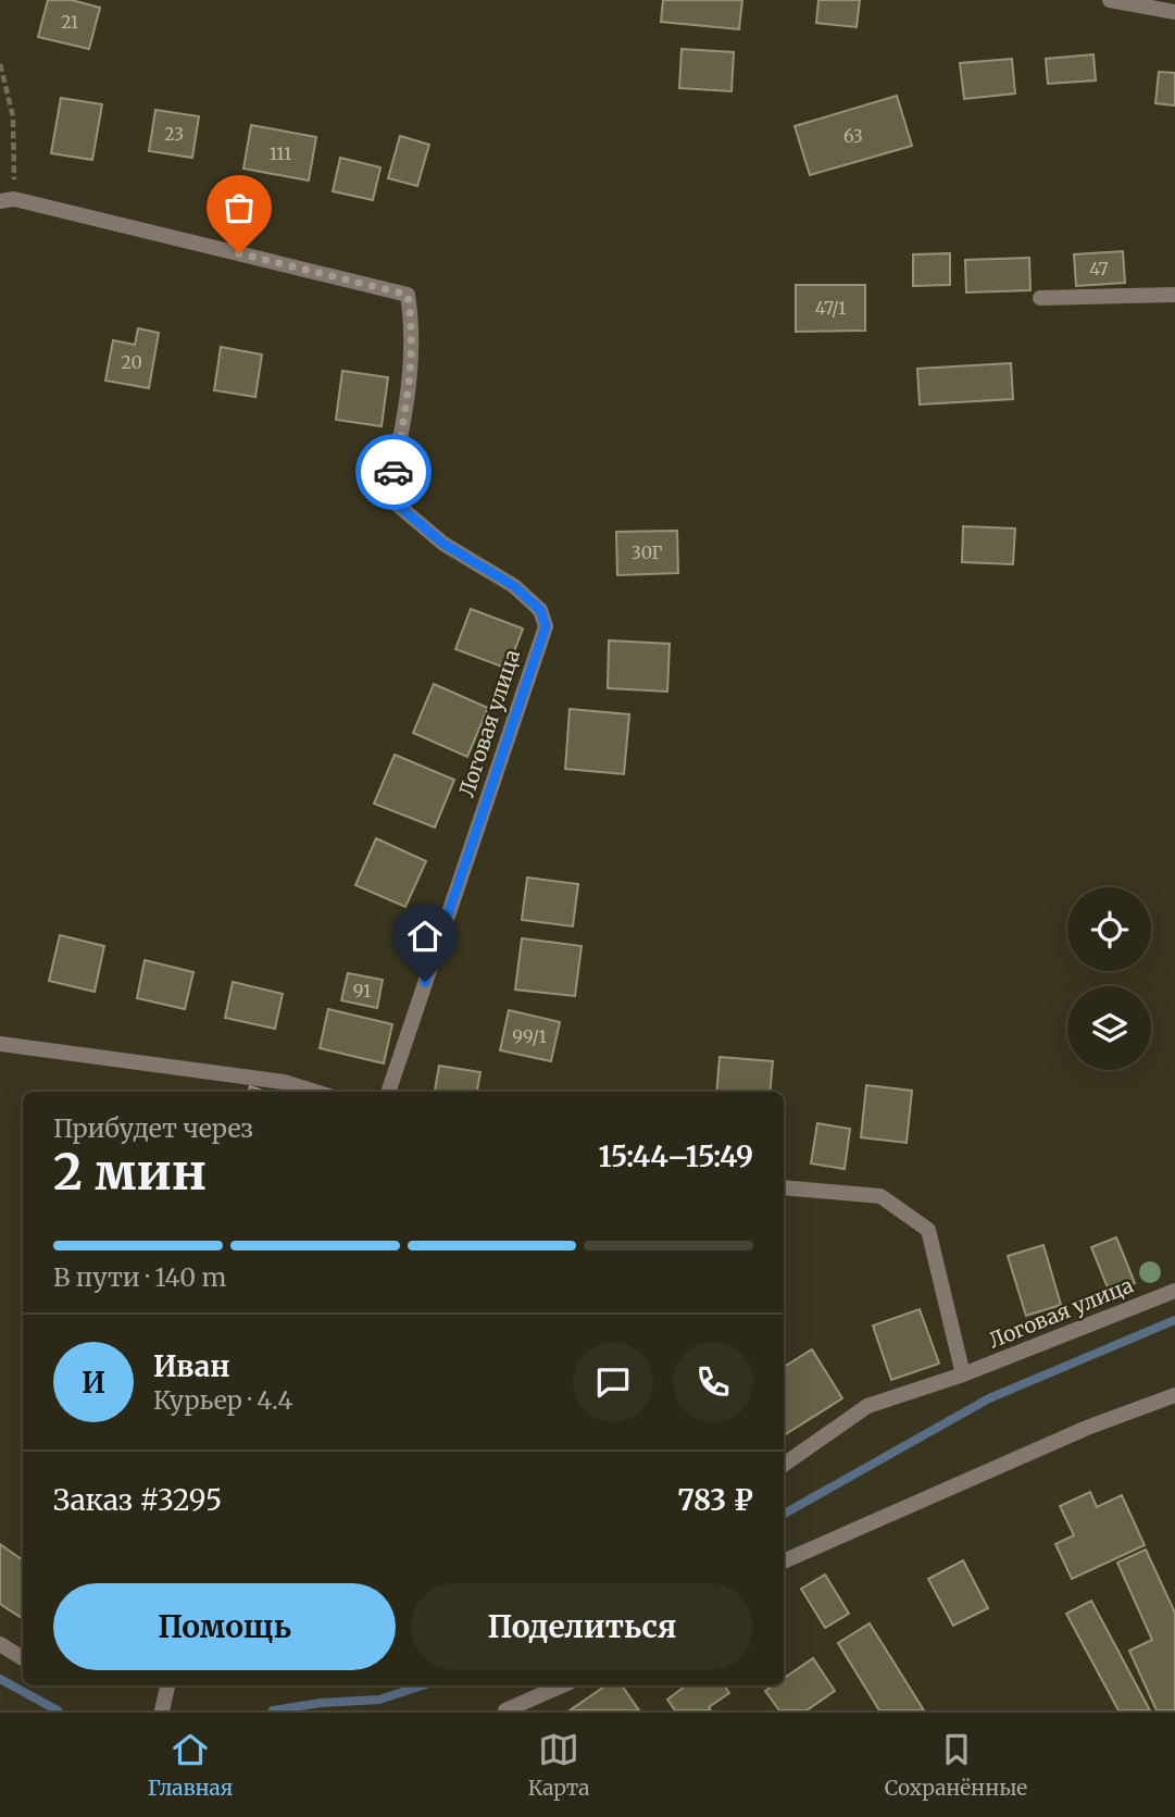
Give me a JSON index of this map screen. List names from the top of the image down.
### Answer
{
  "streets": {
    "street": ["Логовая улица"]
  },
  "house_numbers": [
    "21",
    "23",
    "63",
    "111",
    "47",
    "47/1",
    "20",
    "30Г",
    "91",
    "99/1"
  ],
  "page": {
    "heading": ["2 мин", "Прибудет через", "15:44–15:49"],
    "panel": [
      "Иван",
      "Курьер · 4.4",
      "Заказ #3295",
      "783 ₽"
    ],
    "bar": "В пути · 140 m",
    "round": "И",
    "buttons": ["Помощь", "Поделиться"],
    "tabs": ["Главная", "Карта", "Сохранённые"]
  }
}
